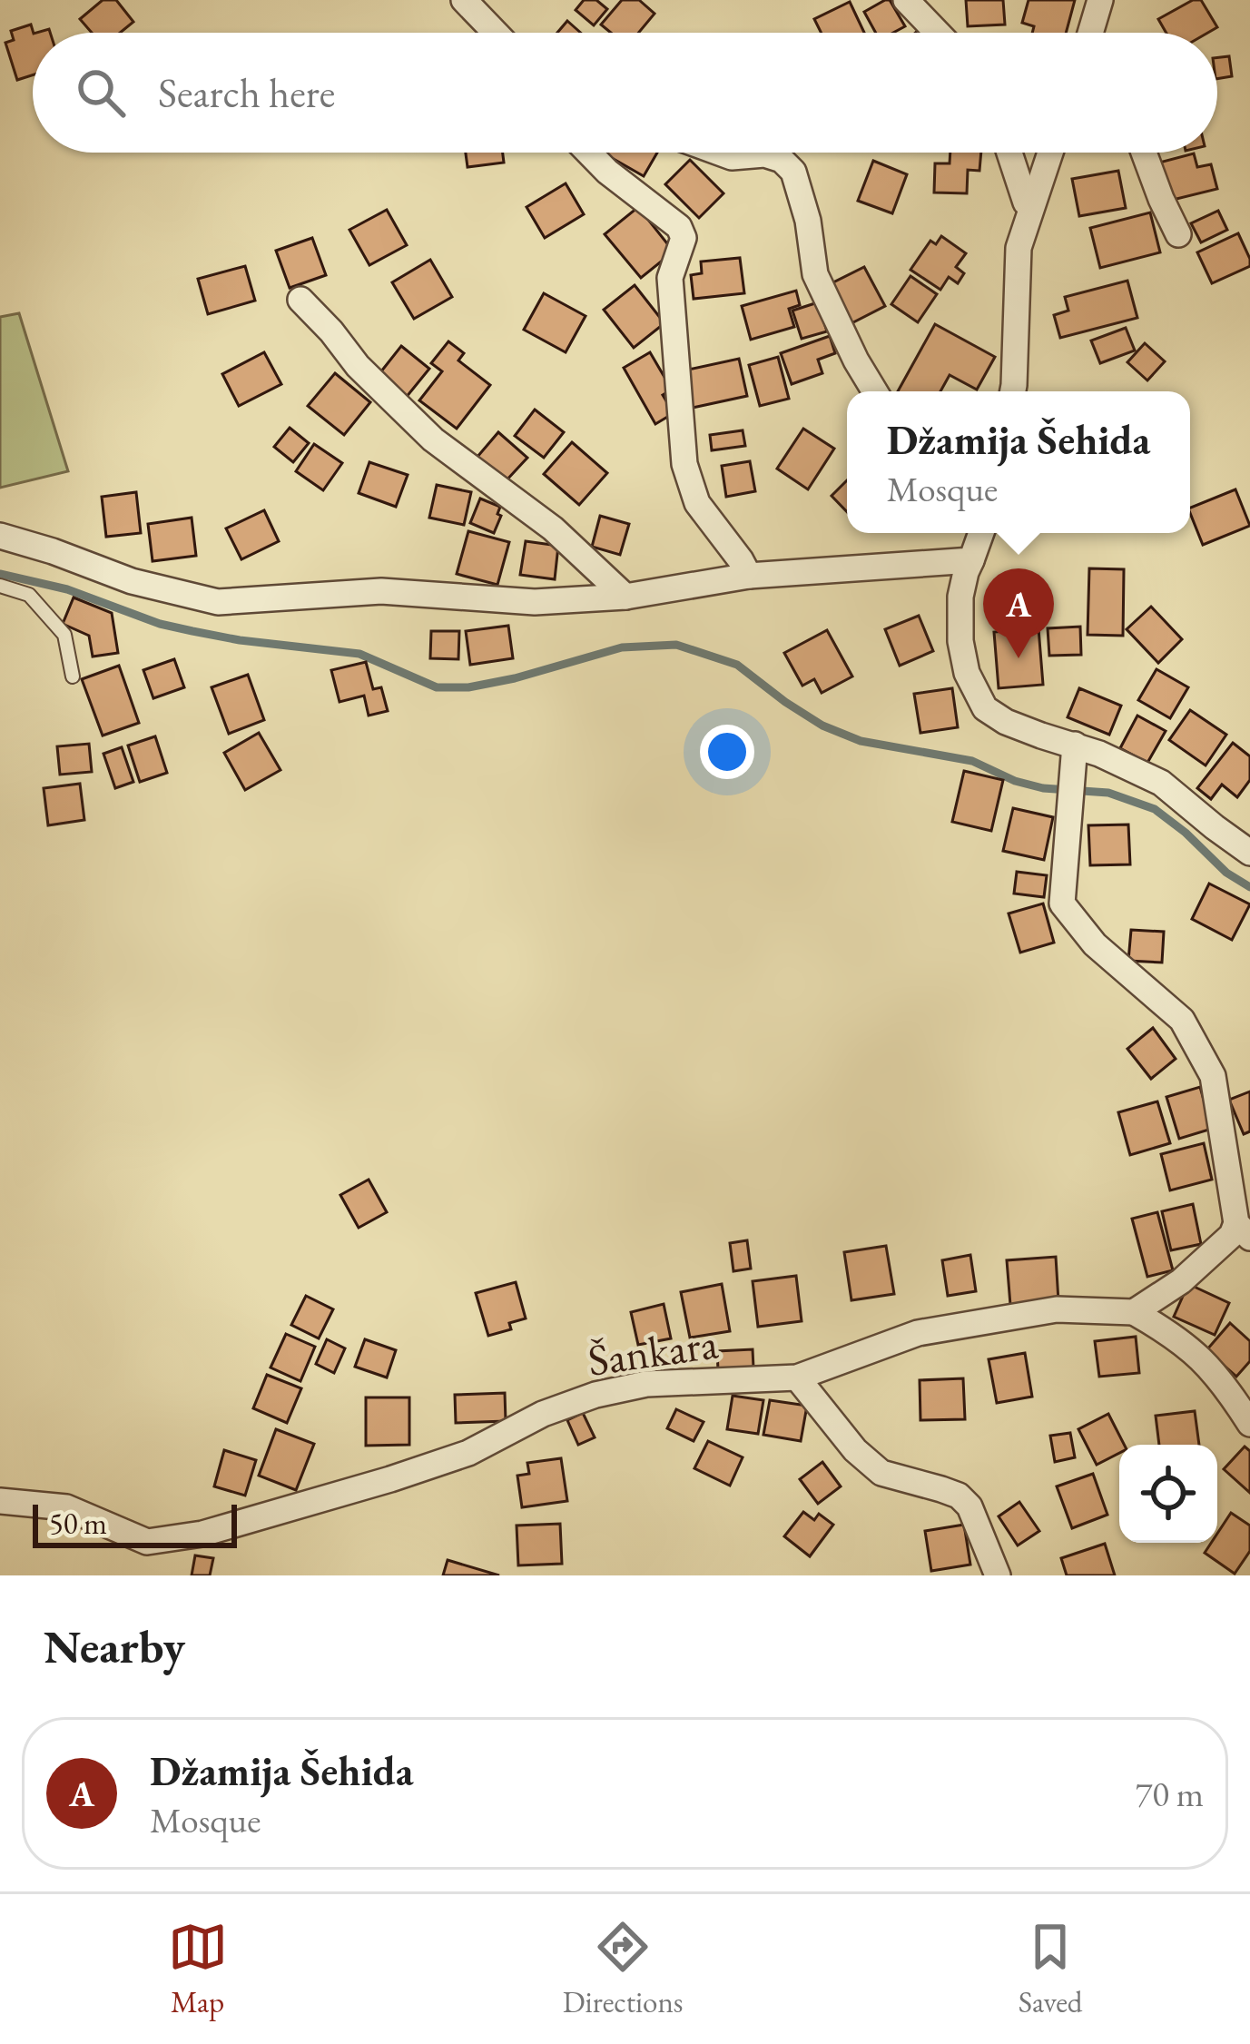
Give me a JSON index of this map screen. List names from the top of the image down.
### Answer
{
  "streets": {
    "street": ["Šankara"]
  },
  "scale_bar": "50 m",
  "page": {
    "search": "Search here",
    "popup": ["Džamija Šehida", "Mosque"],
    "pins": "A",
    "scale": "50 m",
    "heading": "Nearby",
    "list": [
      {
        "mark": "A",
        "name": "Džamija Šehida",
        "note": "Mosque",
        "value": "70 m"
      }
    ],
    "nav": ["Map", "Directions", "Saved"]
  }
}
